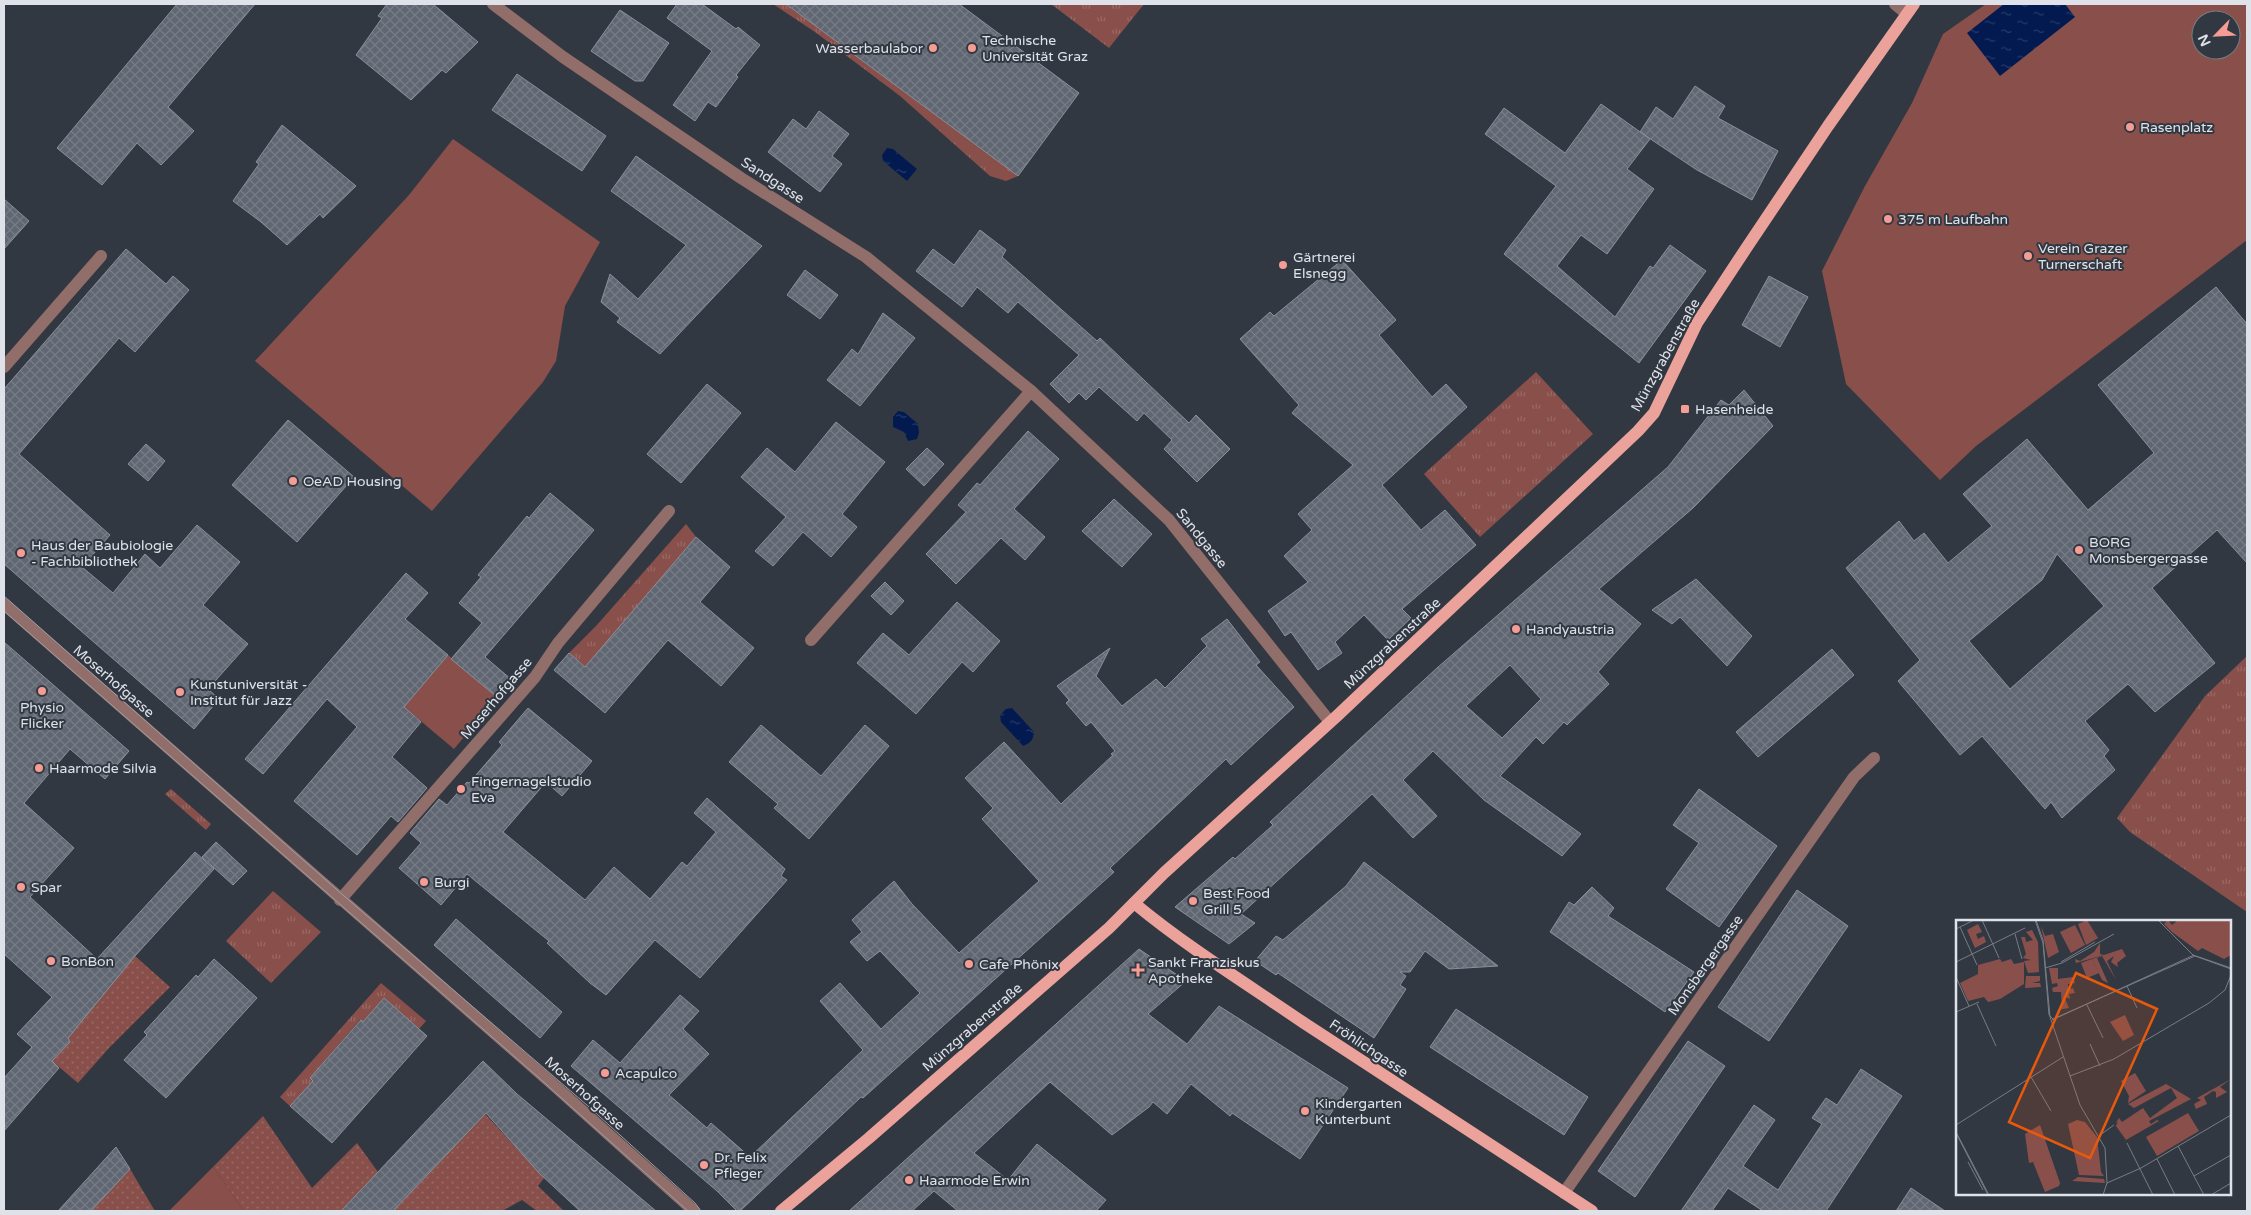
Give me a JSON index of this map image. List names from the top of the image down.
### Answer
{
  "streets": {
    "main road": ["Münzgrabenstraße", "Fröhlichgasse"],
    "street": ["Sandgasse", "Moserhofgasse", "Monsbergergasse"]
  },
  "crossings": [
    ["Sandgasse", "Münzgrabenstraße"],
    ["Münzgrabenstraße", "Fröhlichgasse"],
    ["Monsbergergasse", "Fröhlichgasse"]
  ],
  "places": {
    "other": [
      "Wasserbaulabor",
      "Technische Universität Graz",
      "Rasenplatz",
      "375 m Laufbahn",
      "Verein Grazer Turnerschaft",
      "Gärtnerei Elsnegg",
      "OeAD Housing",
      "BORG Monsbergergasse",
      "Haus der Baubiologie - Fachbibliothek",
      "Handyaustria",
      "Physio Flicker",
      "Kunstuniversität - Institut für Jazz",
      "Haarmode Silvia",
      "Fingernagelstudio Eva",
      "Burgi",
      "Spar",
      "Best Food Grill 5",
      "BonBon",
      "Cafe Phönix",
      "Acapulco",
      "Kindergarten Kunterbunt",
      "Dr. Felix Pfleger",
      "Haarmode Erwin"
    ],
    "transit": ["Hasenheide"],
    "health": ["Sankt Franziskus Apotheke"]
  },
  "north": "bottom left"
}
